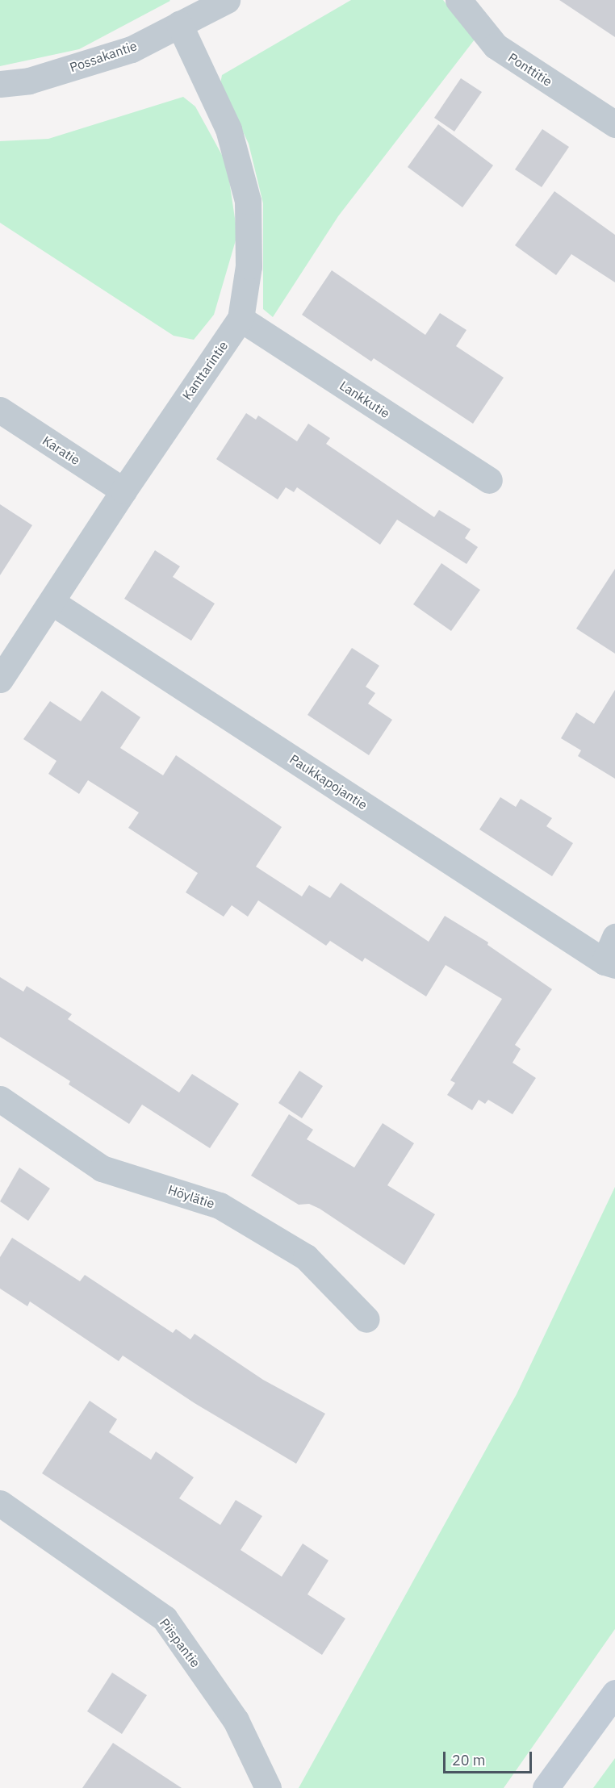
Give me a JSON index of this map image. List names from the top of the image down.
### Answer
{
  "streets": {
    "street": [
      "Possakantie",
      "Ponttitie",
      "Kanttarintie",
      "Lankkutie",
      "Karatie",
      "Paukkapojantie",
      "Höylätie",
      "Piispantie"
    ]
  },
  "crossings": [
    ["Possakantie", "Kanttarintie"],
    ["Kanttarintie", "Lankkutie"],
    ["Kanttarintie", "Karatie"],
    ["Kanttarintie", "Paukkapojantie"]
  ],
  "scale_bar": "20 m"
}
